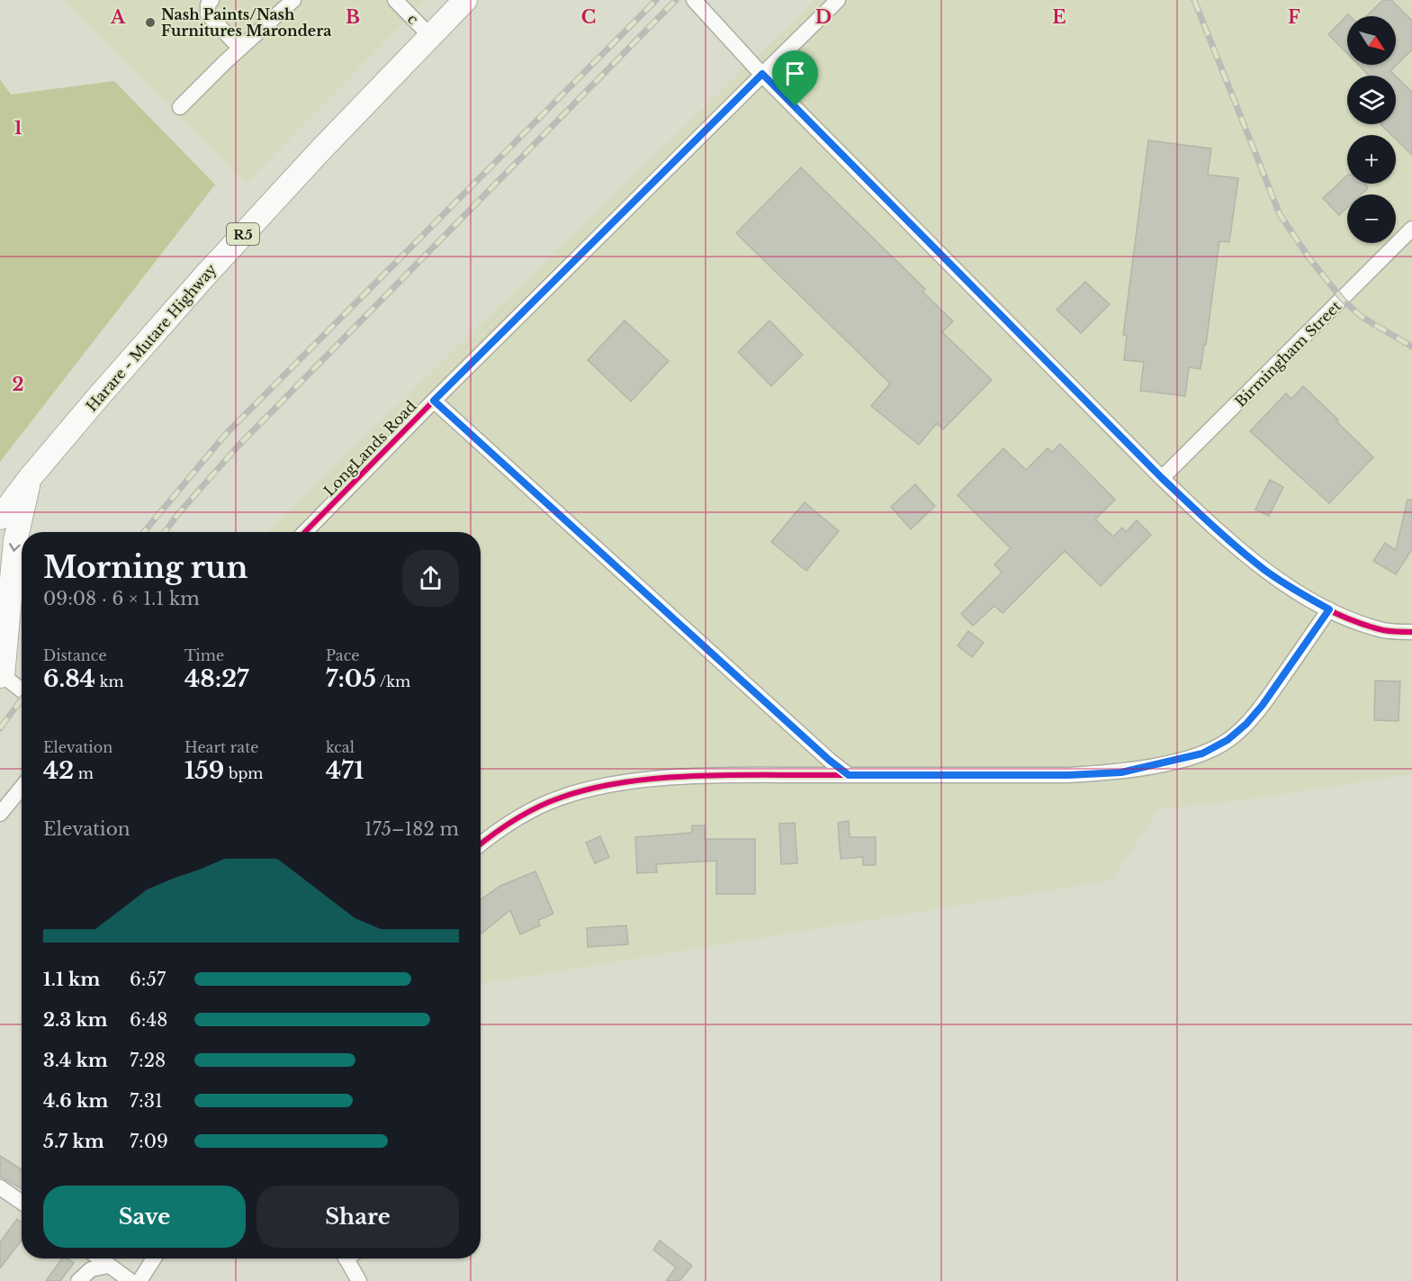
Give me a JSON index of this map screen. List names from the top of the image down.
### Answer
{
  "streets": {
    "highway": ["R5", "Harare - Mutare Highway"],
    "street": ["c", "Birmingham Street", "LongLands Road"]
  },
  "crossings": [
    ["c", "Harare - Mutare Highway"]
  ],
  "places": ["Nash Paints/Nash Furnitures Marondera"],
  "north": "bottom right",
  "page": {
    "map_buttons": ["+", "−"],
    "heading": ["Morning run", "09:08 · 6 × 1.1 km"],
    "stats": [
      ["Distance", "6.84 km"],
      ["Time", "48:27"],
      ["Pace", "7:05 /km"],
      ["Elevation", "42 m"],
      ["Heart rate", "159 bpm"],
      ["kcal", "471"]
    ],
    "chart": ["Elevation", "175–182 m"],
    "list": [
      {
        "name": "1.1 km",
        "note": "6:57"
      },
      {
        "name": "2.3 km",
        "note": "6:48"
      },
      {
        "name": "3.4 km",
        "note": "7:28"
      },
      {
        "name": "4.6 km",
        "note": "7:31"
      },
      {
        "name": "5.7 km",
        "note": "7:09"
      }
    ],
    "buttons": ["Save", "Share"]
  },
  "grid": {
    "columns": [
      "A",
      "B",
      "C",
      "D",
      "E",
      "F"
    ],
    "rows": ["1", "2"]
  }
}
